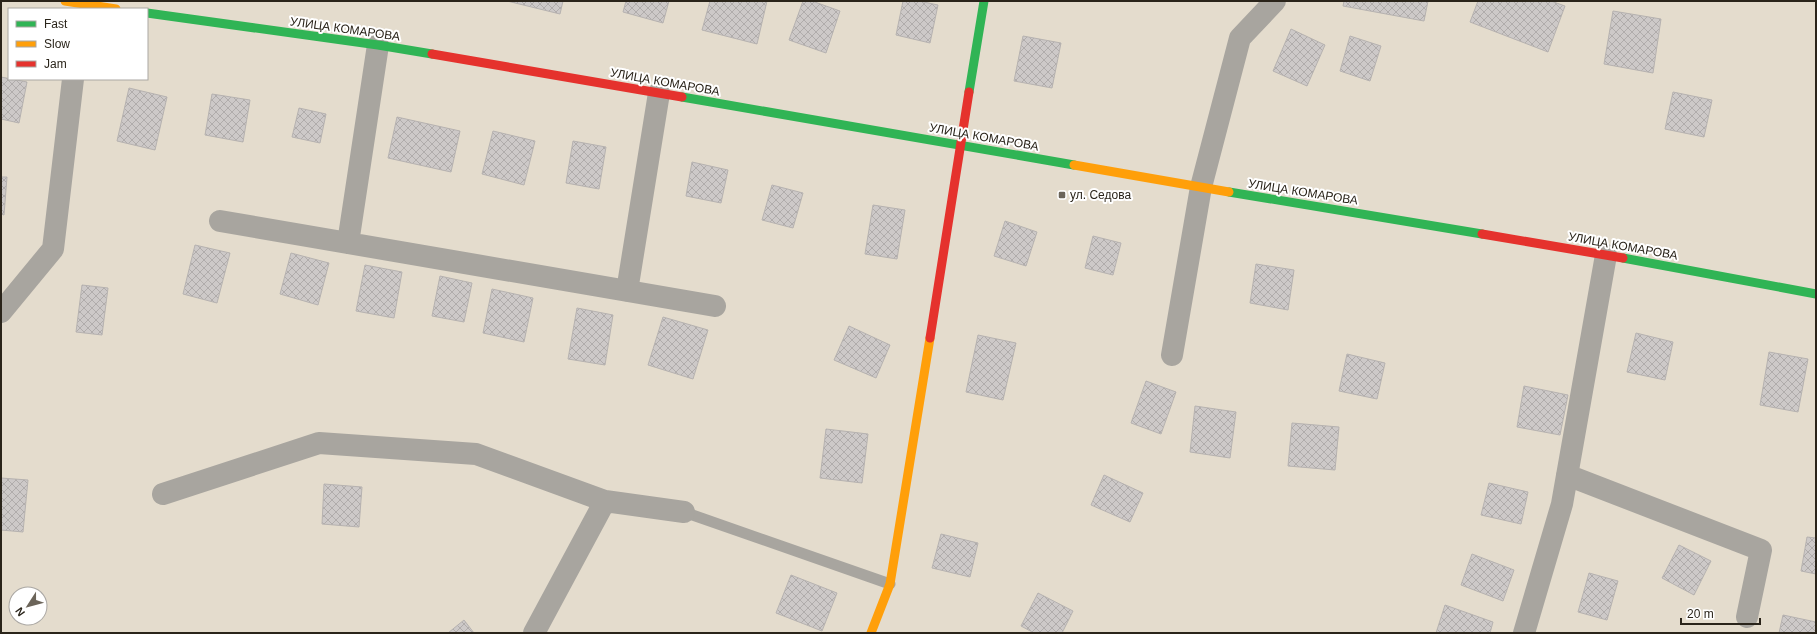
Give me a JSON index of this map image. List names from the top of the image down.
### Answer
{
  "streets": {
    "main road": ["УЛИЦА КОМАРОВА"]
  },
  "places": {
    "transit": ["ул. Седова"]
  },
  "legend": ["Fast", "Slow", "Jam"],
  "scale_bar": "20 m",
  "north": "bottom left"
}
